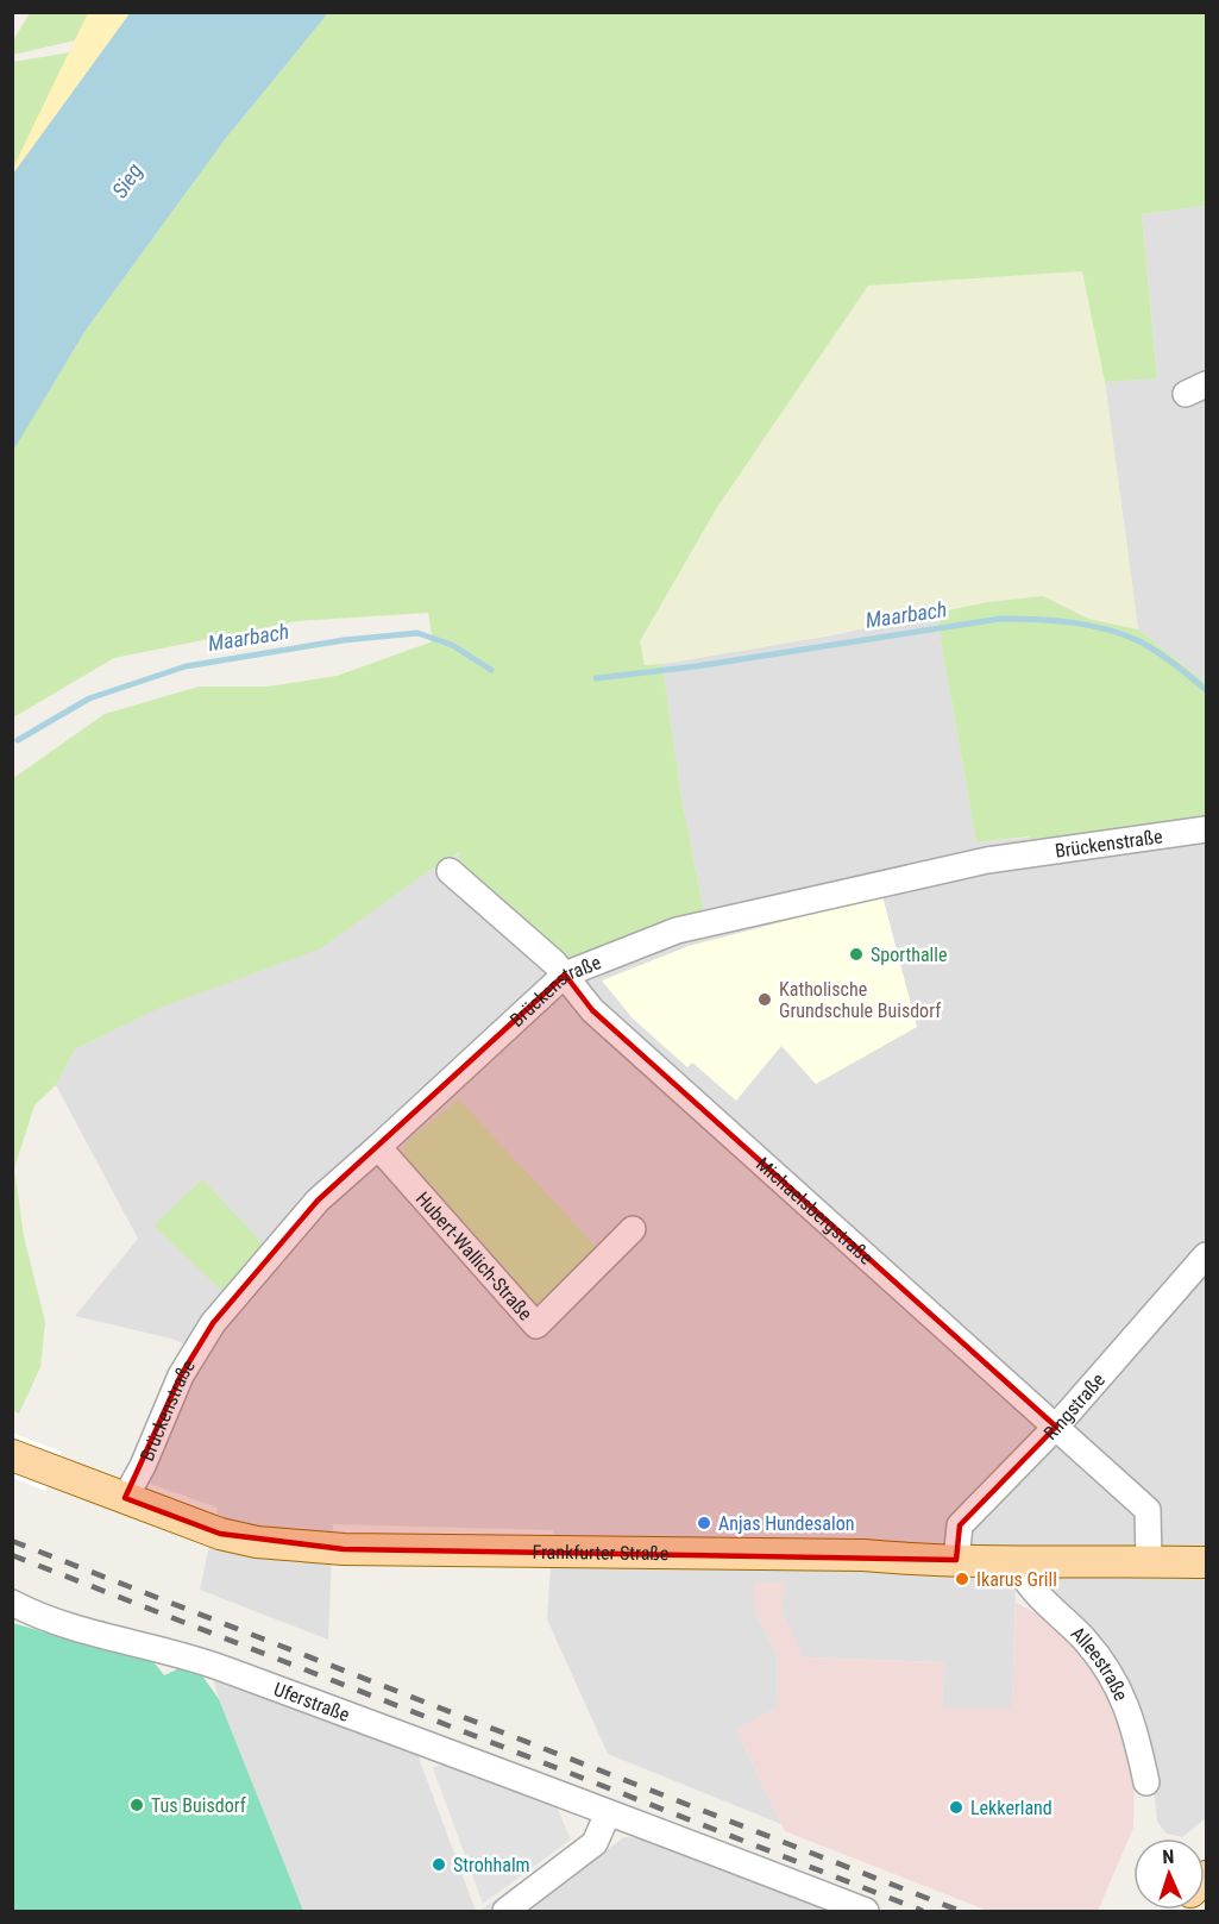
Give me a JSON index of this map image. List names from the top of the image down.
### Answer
{
  "streets": {
    "main road": ["Frankfurter Straße"],
    "street": [
      "Brückenstraße",
      "Michaelsbergstraße",
      "Hubert-Wallich-Straße",
      "Ringstraße",
      "Alleestraße",
      "Uferstraße"
    ]
  },
  "crossings": [
    ["Brückenstraße", "Michaelsbergstraße"],
    ["Brückenstraße", "Hubert-Wallich-Straße"],
    ["Brückenstraße", "Frankfurter Straße"],
    ["Michaelsbergstraße", "Ringstraße"],
    ["Michaelsbergstraße", "Frankfurter Straße"],
    ["Ringstraße", "Frankfurter Straße"],
    ["Frankfurter Straße", "Alleestraße"]
  ],
  "water": ["Sieg", "Maarbach"],
  "places": [
    "Sporthalle",
    "Katholische Grundschule Buisdorf",
    "Anjas Hundesalon",
    "Ikarus Grill",
    "Tus Buisdorf",
    "Lekkerland",
    "Strohhalm"
  ],
  "north": "top"
}
